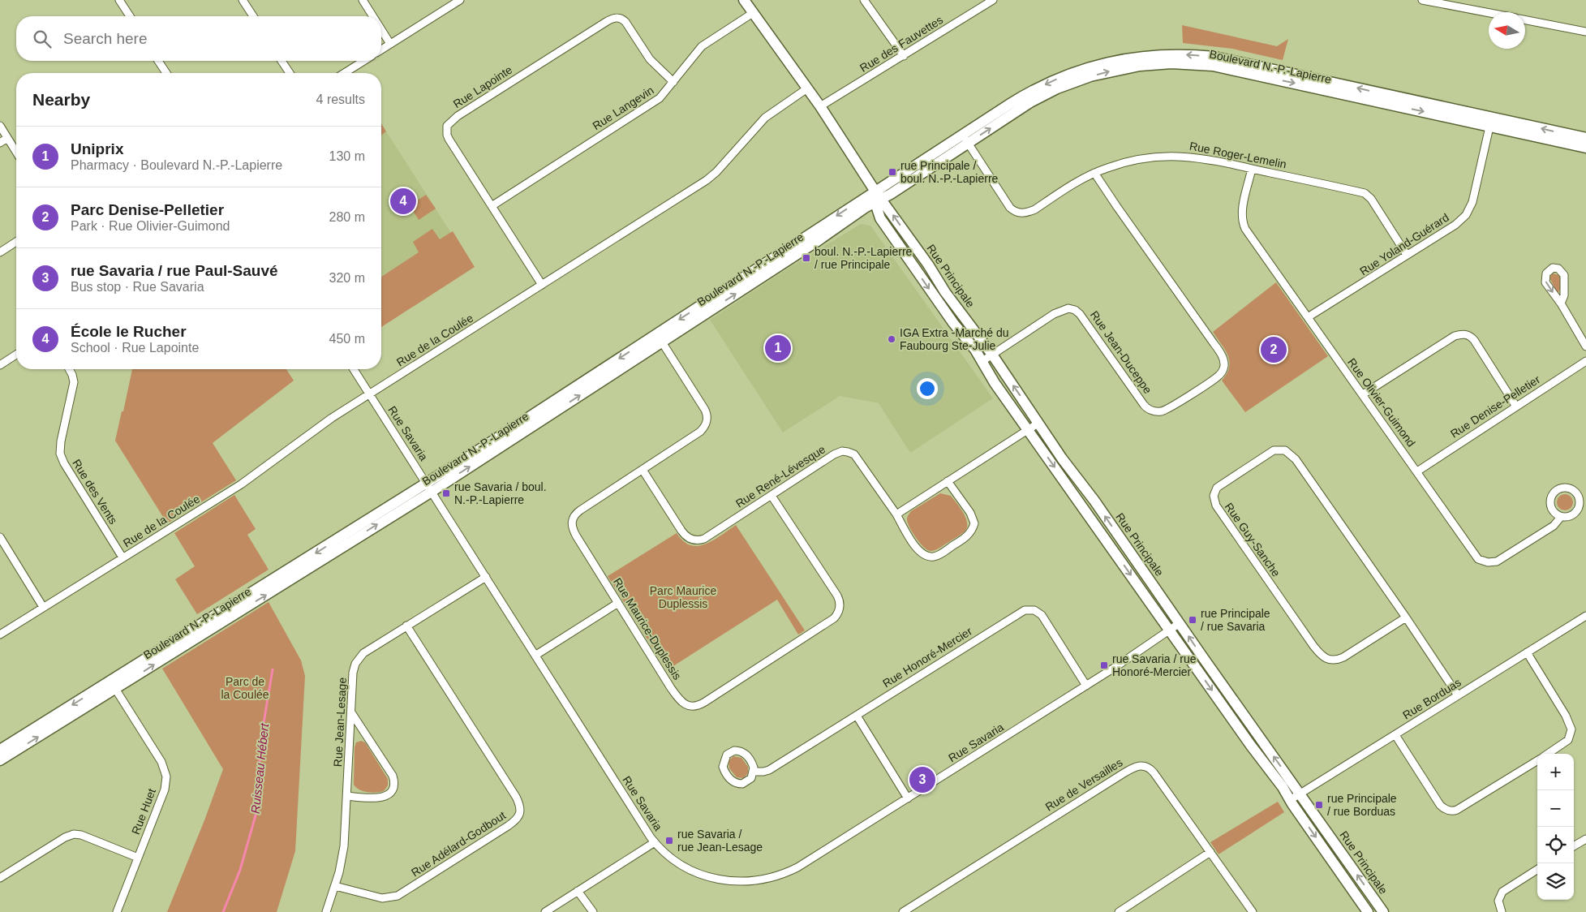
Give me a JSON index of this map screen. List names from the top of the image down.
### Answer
{
  "streets": {
    "street": [
      "Rue des Fauvettes",
      "Boulevard N.-P.-Lapierre",
      "Rue Lapointe",
      "Rue Langevin",
      "Rue Roger-Lemelin",
      "Rue Yoland-Guérard",
      "Rue Principale",
      "Rue de la Coulée",
      "Rue Jean-Duceppe",
      "Rue Olivier-Guimond",
      "Rue Denise-Pelletier",
      "Rue Savaria",
      "Rue René-Lévesque",
      "Rue des Vents",
      "Rue Guy-Sanche",
      "Rue Maurice-Duplessis",
      "Rue Honoré-Mercier",
      "Rue Borduas",
      "Rue Jean-Lesage",
      "Rue de Versailles",
      "Rue Huet",
      "Rue Adélard-Godbout"
    ]
  },
  "crossings": [
    ["Rue des Fauvettes", "Rue Principale"],
    ["Boulevard N.-P.-Lapierre", "Rue Roger-Lemelin"],
    ["Boulevard N.-P.-Lapierre", "Rue Yoland-Guérard"],
    ["Boulevard N.-P.-Lapierre", "Rue Principale"],
    ["Boulevard N.-P.-Lapierre", "Rue Savaria"],
    ["Boulevard N.-P.-Lapierre", "Rue Maurice-Duplessis"],
    ["Boulevard N.-P.-Lapierre", "Rue Huet"],
    ["Rue Lapointe", "Rue Langevin"],
    ["Rue Lapointe", "Rue de la Coulée"],
    ["Rue Langevin", "Rue Principale"],
    ["Rue Roger-Lemelin", "Rue Yoland-Guérard"],
    ["Rue Roger-Lemelin", "Rue Jean-Duceppe"],
    ["Rue Roger-Lemelin", "Rue Olivier-Guimond"],
    ["Rue Yoland-Guérard", "Rue Olivier-Guimond"],
    ["Rue Principale", "Rue de la Coulée"],
    ["Rue Principale", "Rue Jean-Duceppe"],
    ["Rue Principale", "Rue Savaria"],
    ["Rue Principale", "Rue Borduas"],
    ["Rue de la Coulée", "Rue Savaria"],
    ["Rue de la Coulée", "Rue des Vents"],
    ["Rue Olivier-Guimond", "Rue Denise-Pelletier"],
    ["Rue Savaria", "Rue Honoré-Mercier"],
    ["Rue Savaria", "Rue Jean-Lesage"],
    ["Rue René-Lévesque", "Rue Maurice-Duplessis"],
    ["Rue Guy-Sanche", "Rue Borduas"],
    ["Rue Jean-Lesage", "Rue Adélard-Godbout"]
  ],
  "water": ["Ruisseau Hébert"],
  "parks": ["Parc Maurice Duplessis", "Parc de la Coulée"],
  "places": {
    "transit": [
      "rue Principale / boul. N.-P.-Lapierre",
      "boul. N.-P.-Lapierre / rue Principale",
      "rue Savaria / boul. N.-P.-Lapierre",
      "rue Principale / rue Savaria",
      "rue Savaria / rue Honoré-Mercier",
      "rue Principale / rue Borduas",
      "rue Savaria / rue Jean-Lesage"
    ],
    "other": ["IGA Extra -Marché du Faubourg Ste-Julie"]
  },
  "north": "left",
  "page": {
    "search": "Search here",
    "heading": ["Nearby", "4 results"],
    "list": [
      {
        "mark": "1",
        "name": "Uniprix",
        "note": "Pharmacy · Boulevard N.-P.-Lapierre",
        "value": "130 m"
      },
      {
        "mark": "2",
        "name": "Parc Denise-Pelletier",
        "note": "Park · Rue Olivier-Guimond",
        "value": "280 m"
      },
      {
        "mark": "3",
        "name": "rue Savaria / rue Paul-Sauvé",
        "note": "Bus stop · Rue Savaria",
        "value": "320 m"
      },
      {
        "mark": "4",
        "name": "École le Rucher",
        "note": "School · Rue Lapointe",
        "value": "450 m"
      }
    ],
    "pins": [
      "4",
      "1",
      "2",
      "3"
    ],
    "map_buttons": ["+", "−"]
  }
}
